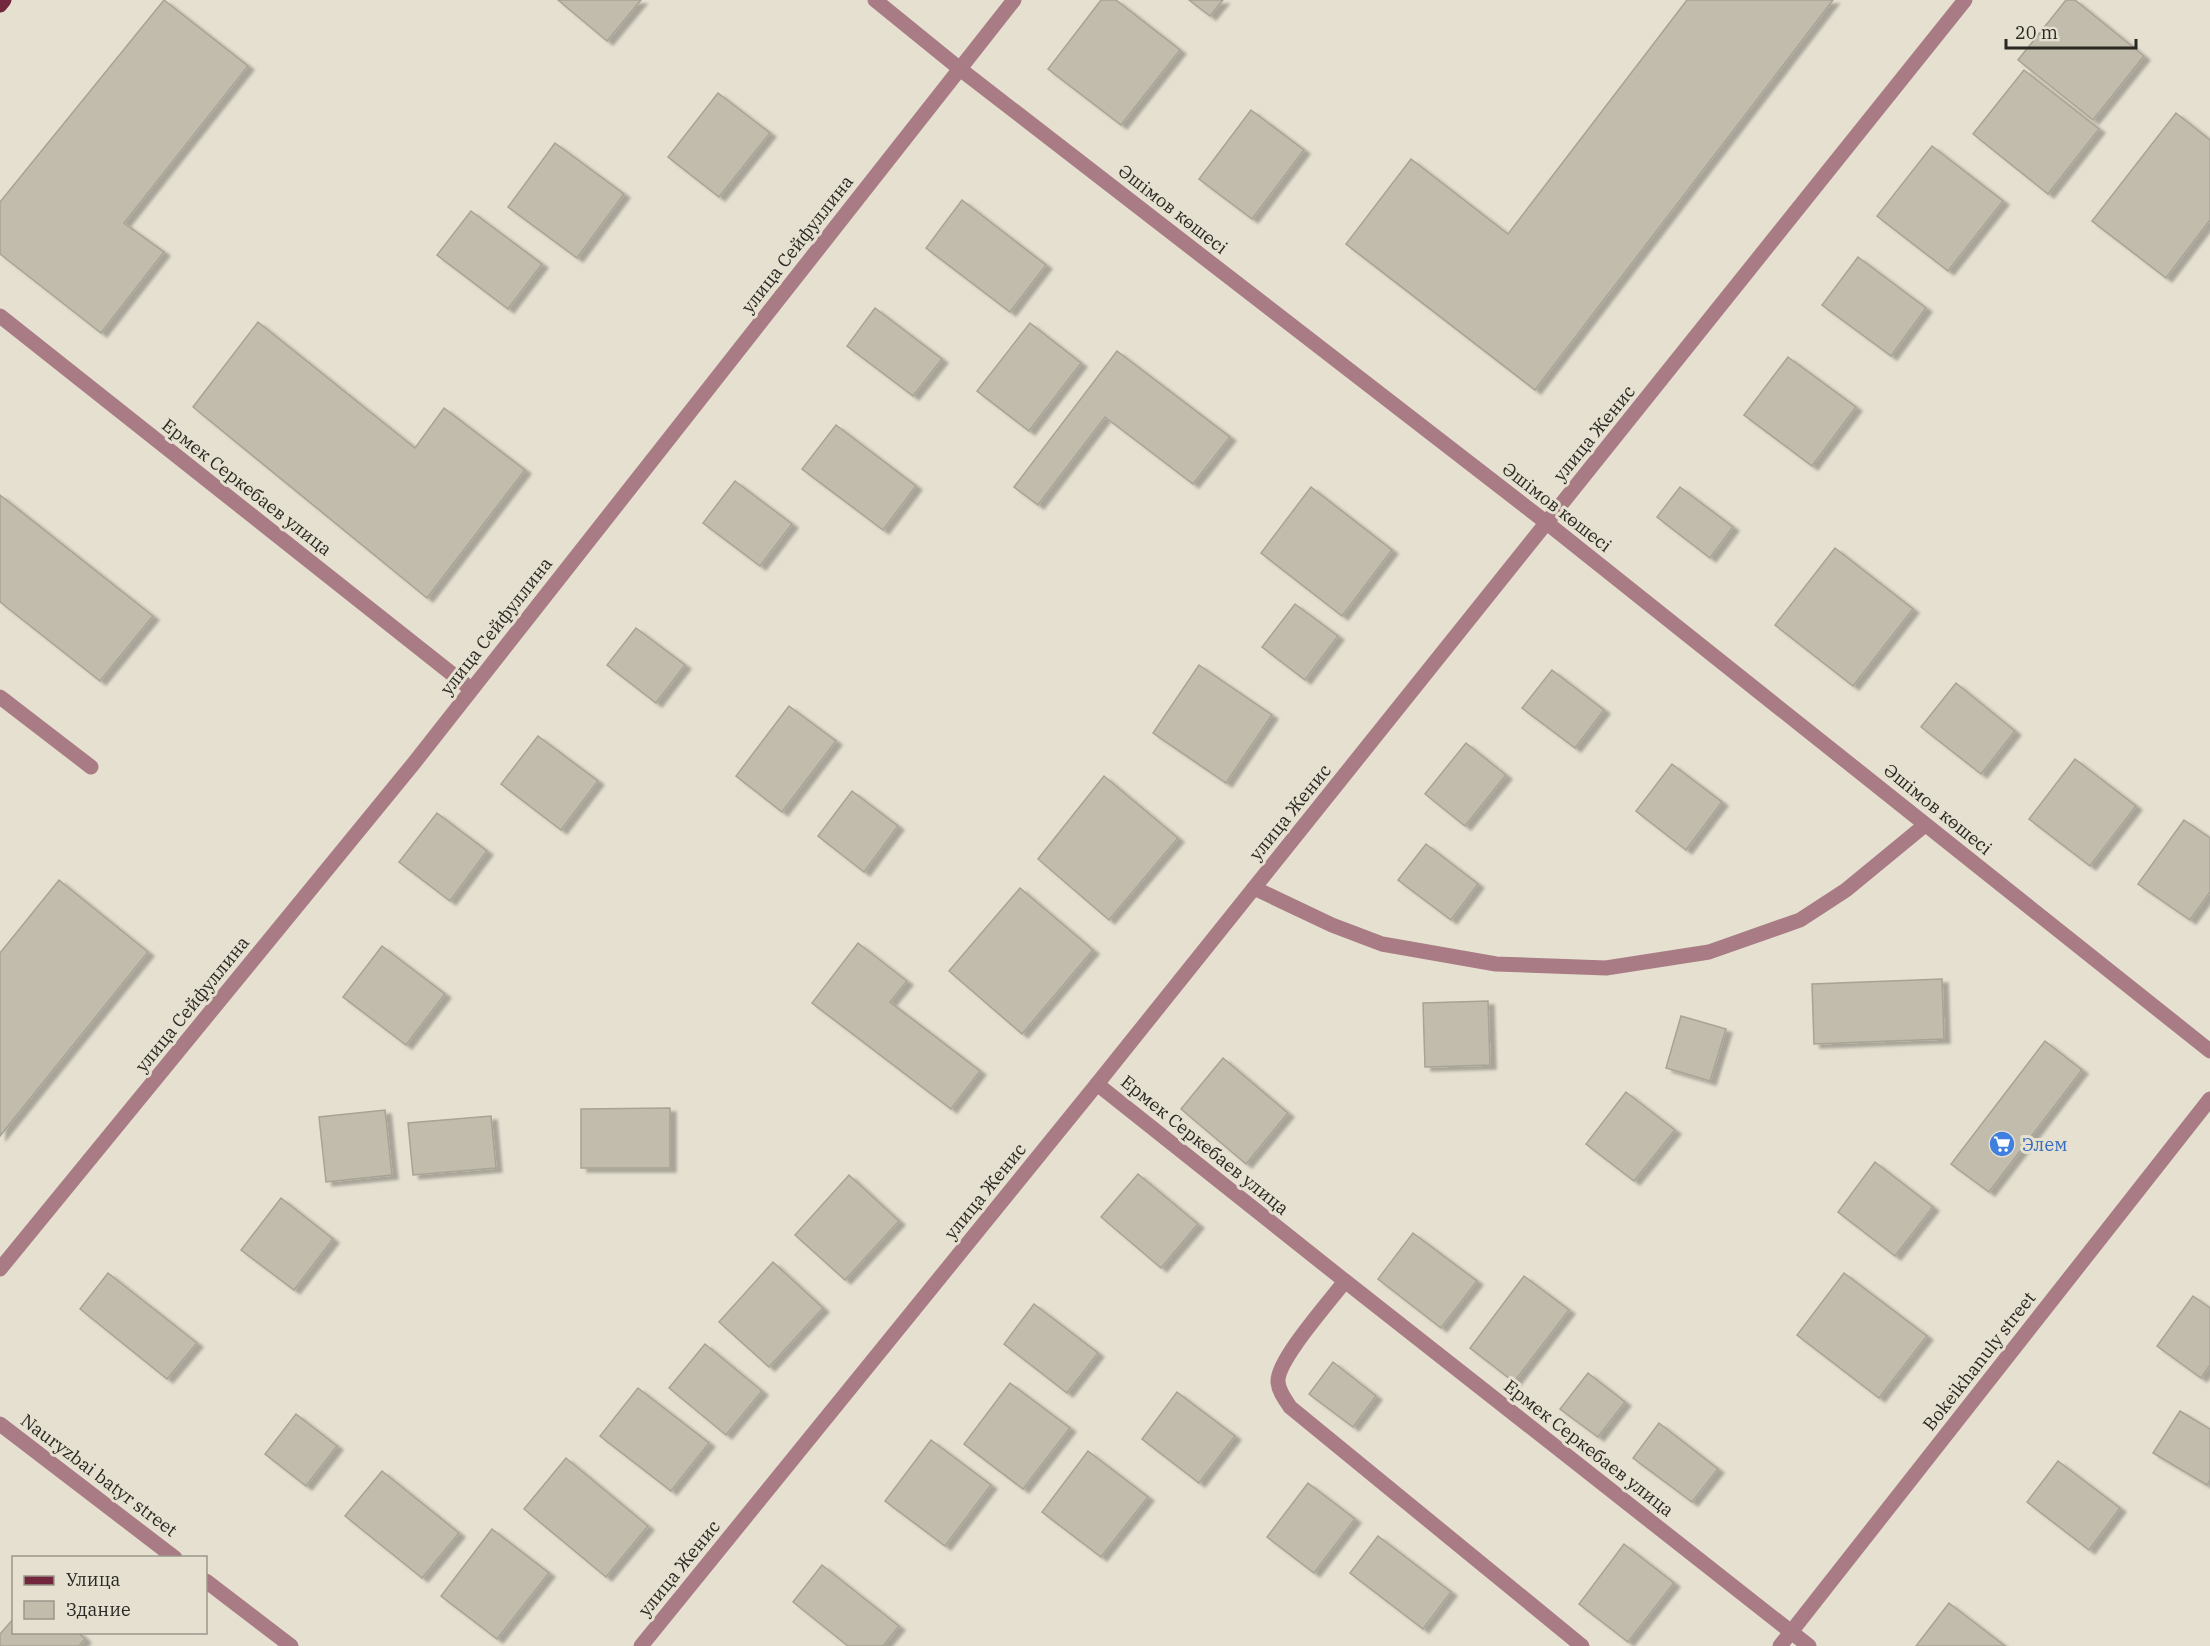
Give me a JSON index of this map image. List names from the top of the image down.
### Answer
{
  "streets": {
    "street": [
      "Әшімов көшесі",
      "улица Сейфуллина",
      "улица Женис",
      "Ермек Серкебаев улица",
      "Bokeikhanuly street",
      "Nauryzbai batyr street"
    ]
  },
  "crossings": [
    ["Әшімов көшесі", "улица Сейфуллина"],
    ["Әшімов көшесі", "улица Женис"],
    ["улица Сейфуллина", "Ермек Серкебаев улица"],
    ["улица Женис", "Ермек Серкебаев улица"],
    ["Ермек Серкебаев улица", "Bokeikhanuly street"]
  ],
  "places": {
    "supermarket": ["Элем"]
  },
  "legend": ["Улица", "Здание"],
  "scale_bar": "20 m"
}
